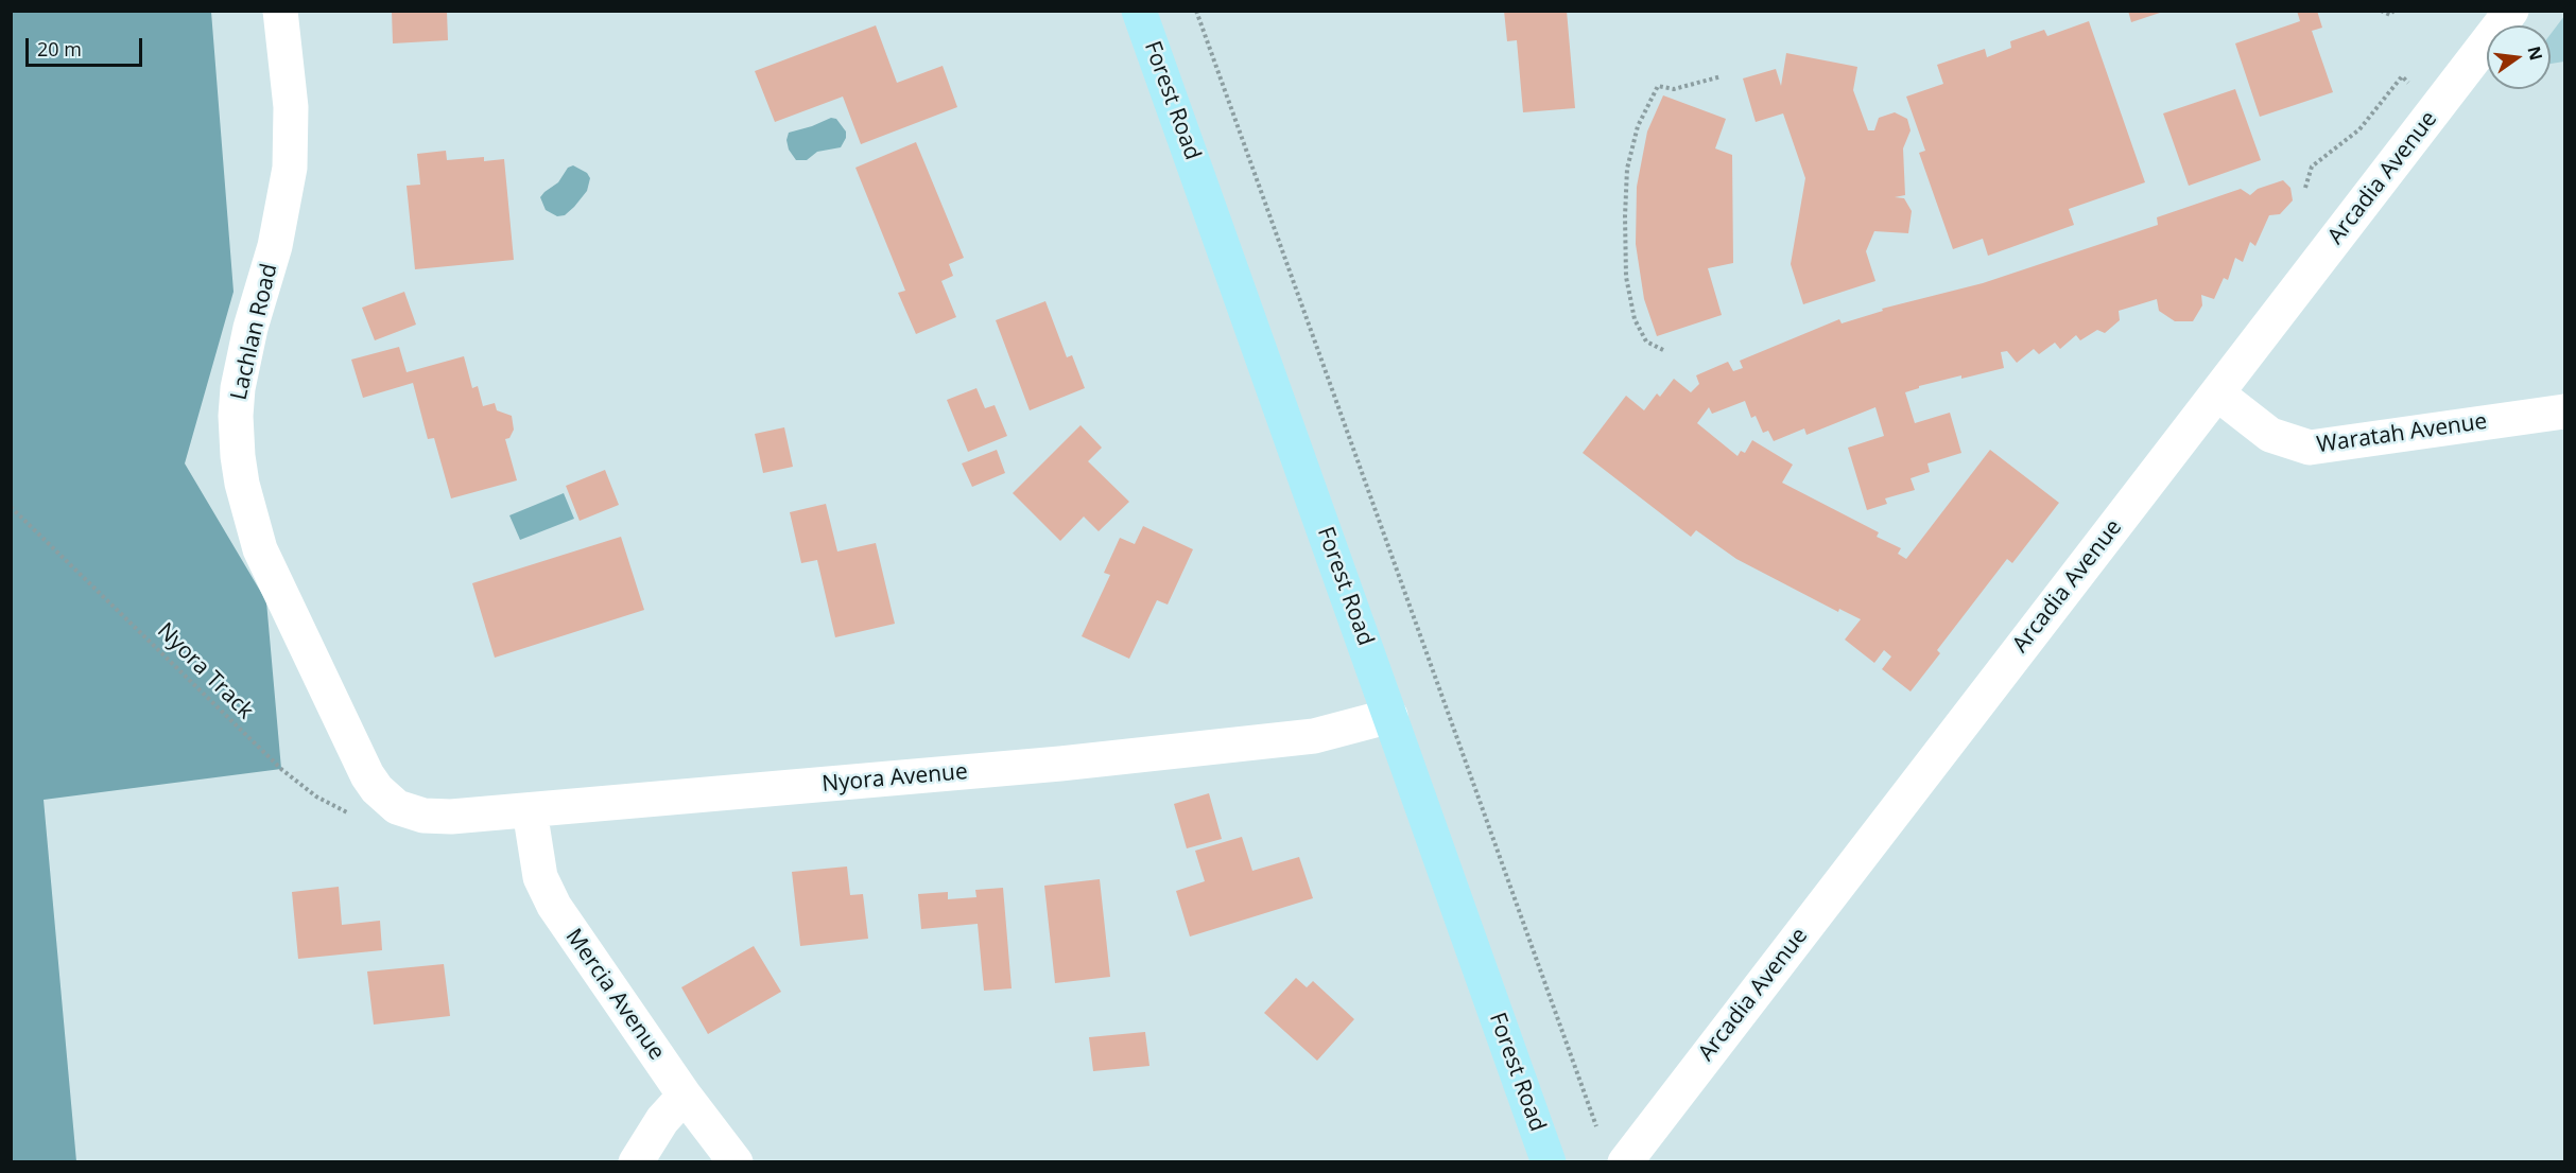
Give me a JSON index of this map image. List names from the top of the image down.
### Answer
{
  "streets": {
    "main road": ["Forest Road"],
    "street": [
      "Arcadia Avenue",
      "Lachlan Road",
      "Waratah Avenue",
      "Nyora Avenue",
      "Mercia Avenue"
    ],
    "path": ["Nyora Track"]
  },
  "crossings": [
    ["Forest Road", "Nyora Avenue"],
    ["Arcadia Avenue", "Waratah Avenue"],
    ["Lachlan Road", "Nyora Track"],
    ["Lachlan Road", "Nyora Avenue"],
    ["Nyora Track", "Nyora Avenue"],
    ["Nyora Avenue", "Mercia Avenue"]
  ],
  "scale_bar": "20 m",
  "north": "right"
}
